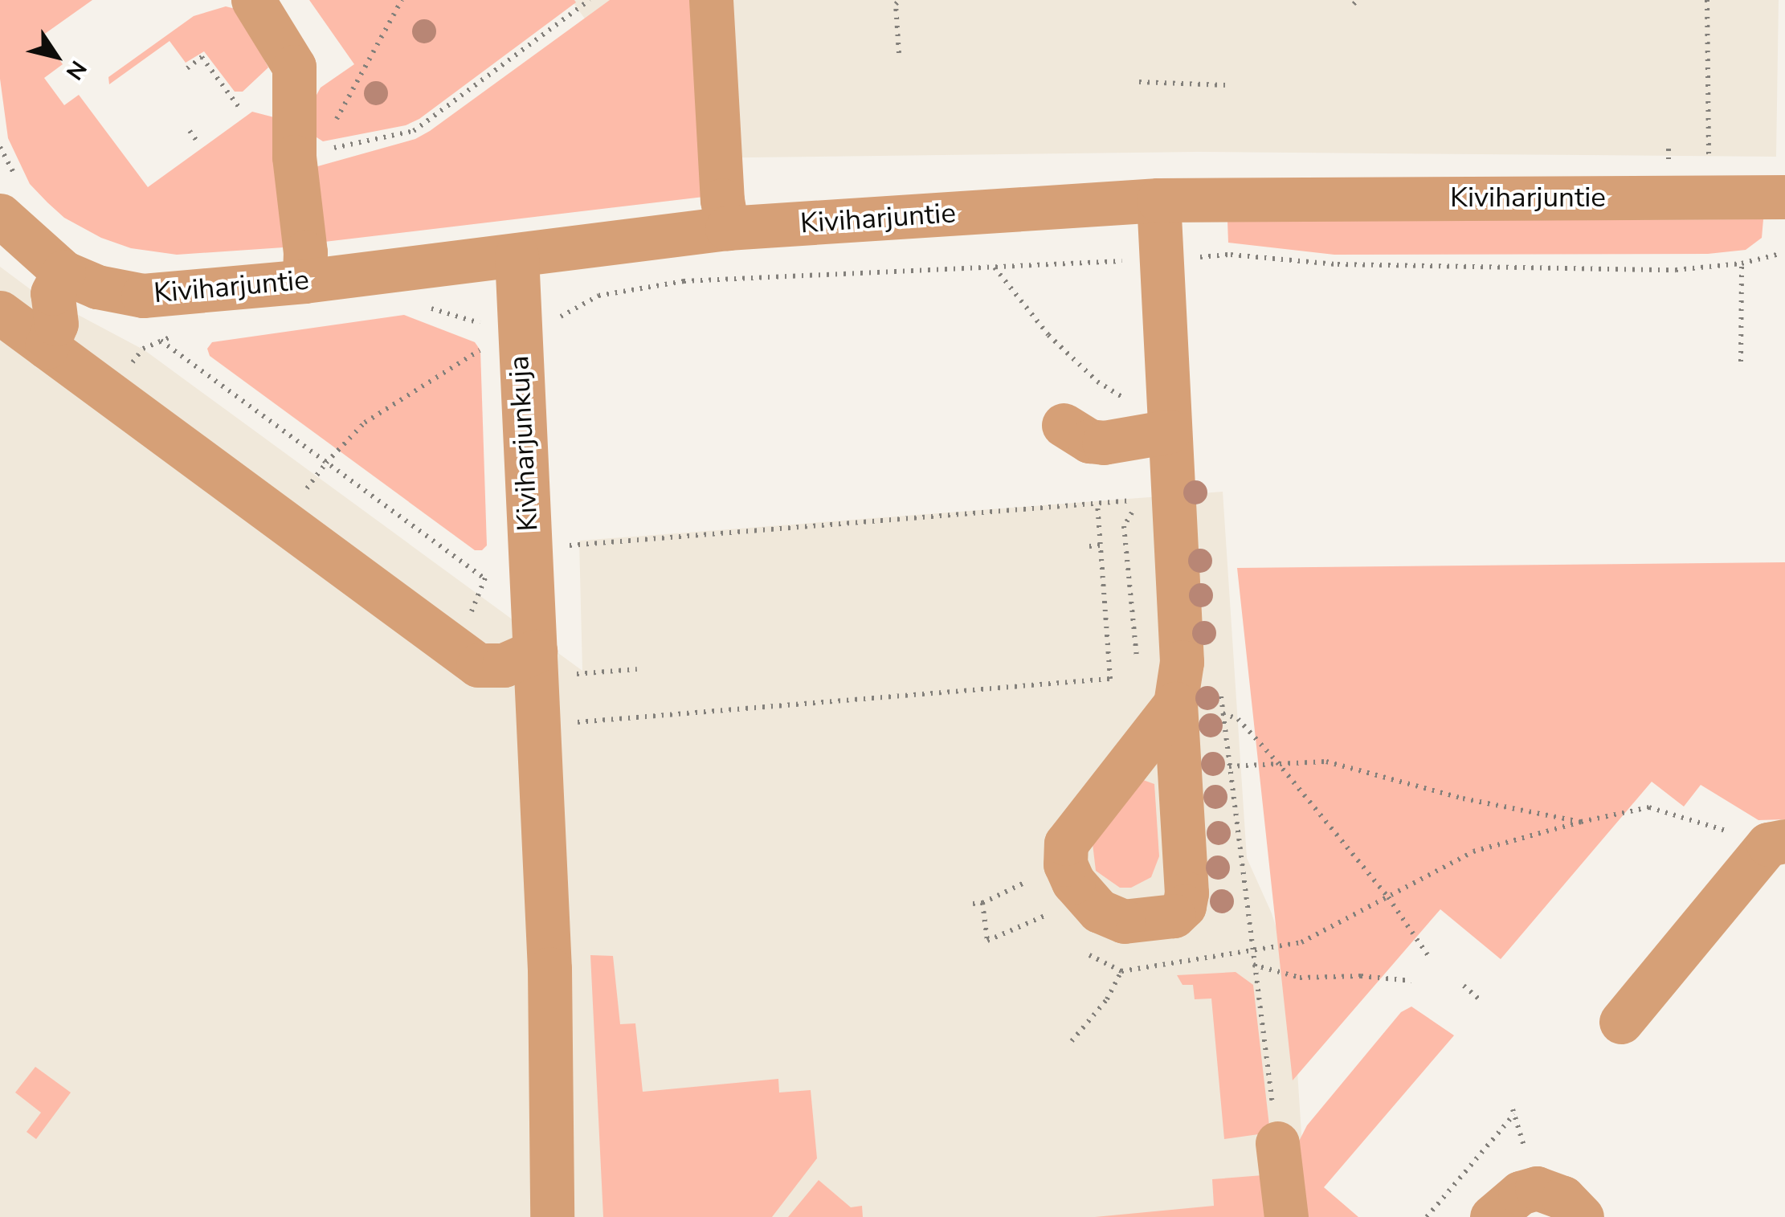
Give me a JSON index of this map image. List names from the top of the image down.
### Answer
{
  "streets": {
    "street": ["Kiviharjuntie", "Kiviharjunkuja"]
  },
  "crossings": [
    ["Kiviharjuntie", "Kiviharjunkuja"]
  ],
  "north": "bottom right"
}
